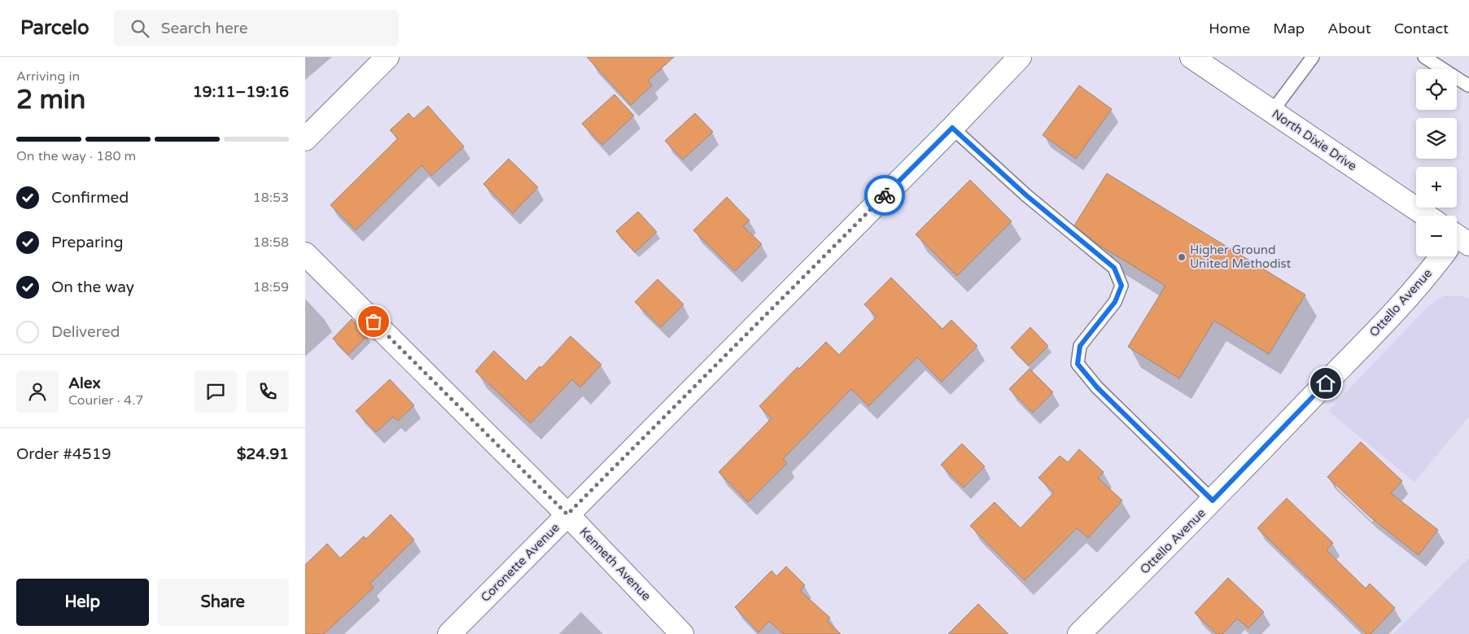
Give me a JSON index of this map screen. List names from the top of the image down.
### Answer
{
  "streets": {
    "street": [
      "North Dixie Drive",
      "Ottello Avenue",
      "Coronette Avenue",
      "Kenneth Avenue"
    ]
  },
  "crossings": [
    ["Coronette Avenue", "Kenneth Avenue"]
  ],
  "places": ["Higher Ground United Methodist"],
  "page": {
    "header": "Parcelo",
    "search": "Search here",
    "nav": [
      "Home",
      "Map",
      "About",
      "Contact"
    ],
    "heading": ["2 min", "Arriving in", "19:11–19:16"],
    "panel": [
      "Alex",
      "Courier · 4.7",
      "Order #4519",
      "$24.91"
    ],
    "map_buttons": ["+", "−"],
    "bar": "On the way · 180 m",
    "list": [
      ["Confirmed", "18:53"],
      ["Preparing", "18:58"],
      ["On the way", "18:59"],
      "Delivered"
    ],
    "buttons": ["Help", "Share"]
  }
}
